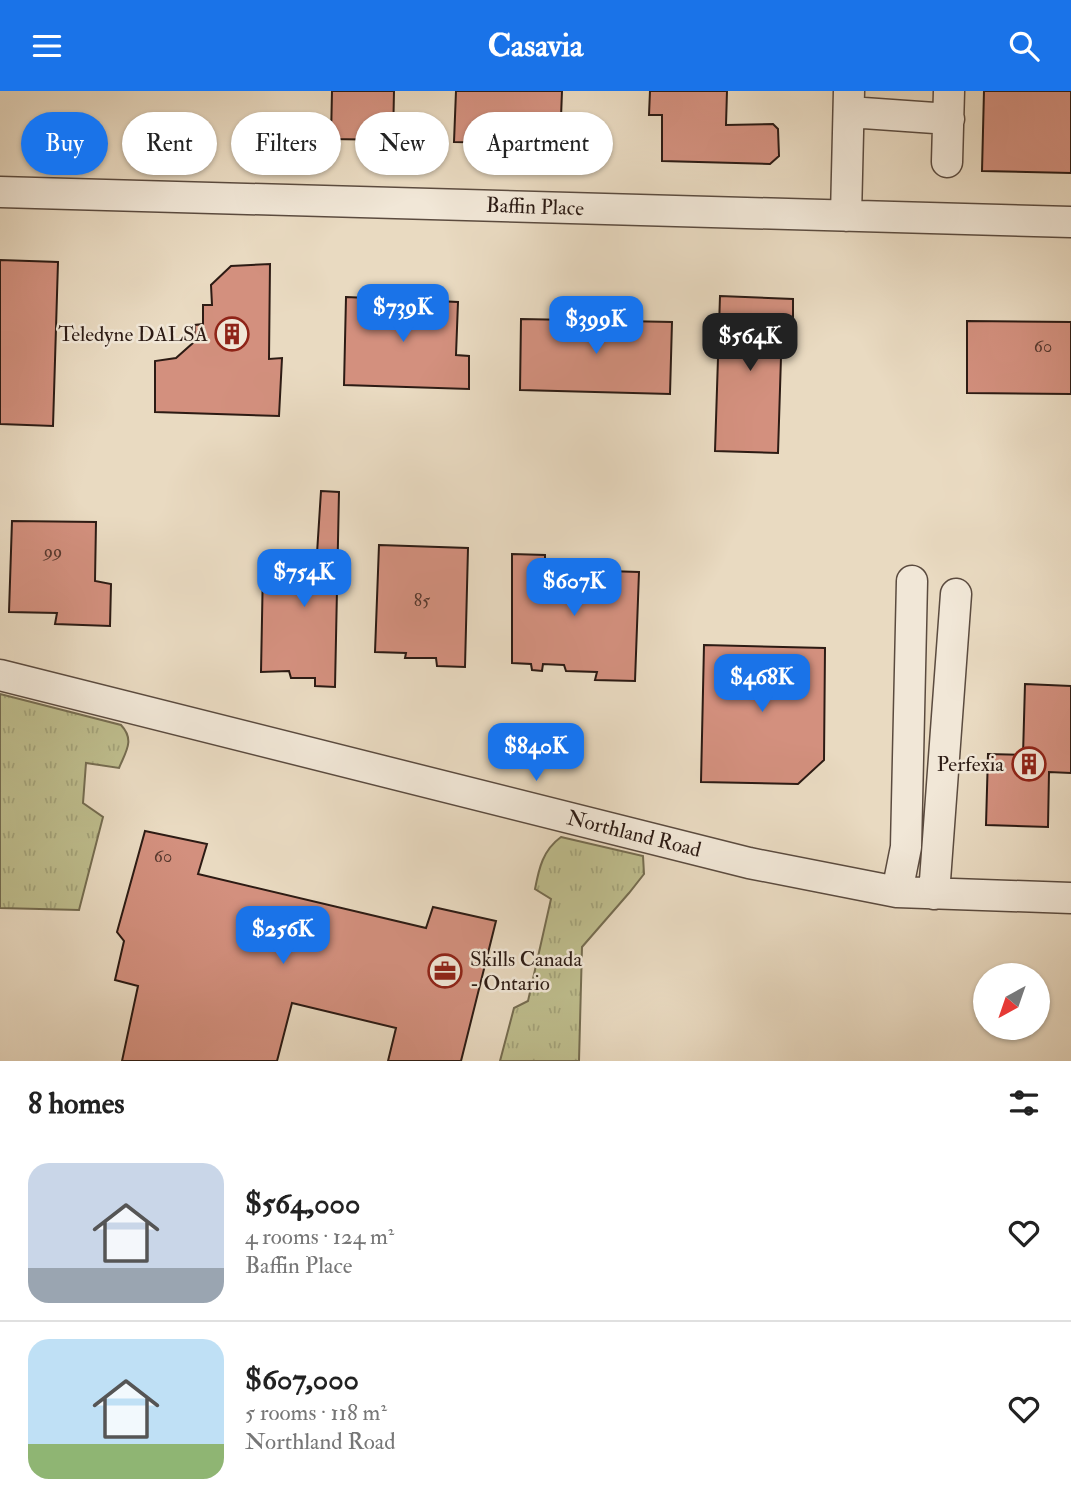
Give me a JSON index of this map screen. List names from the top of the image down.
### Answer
{
  "streets": {
    "street": ["Baffin Place", "Northland Road"]
  },
  "places": {
    "building": ["Teledyne DALSA", "Perfexia"],
    "office": ["Skills Canada - Ontario"]
  },
  "house_numbers": [
    "60",
    "99",
    "85",
    "60"
  ],
  "north": "bottom left",
  "page": {
    "header": "Casavia",
    "chip": [
      "Buy",
      "Rent",
      "Filters",
      "New",
      "Apartment"
    ],
    "price": [
      "$739K",
      "$399K",
      "$564K",
      "$754K",
      "$607K",
      "$468K",
      "$840K",
      "$256K"
    ],
    "heading": "8 homes",
    "list": [
      {
        "name": "$564,000",
        "note": "4 rooms · 124 m² · Baffin Place"
      },
      {
        "name": "$607,000",
        "note": "5 rooms · 118 m² · Northland Road"
      }
    ]
  }
}
